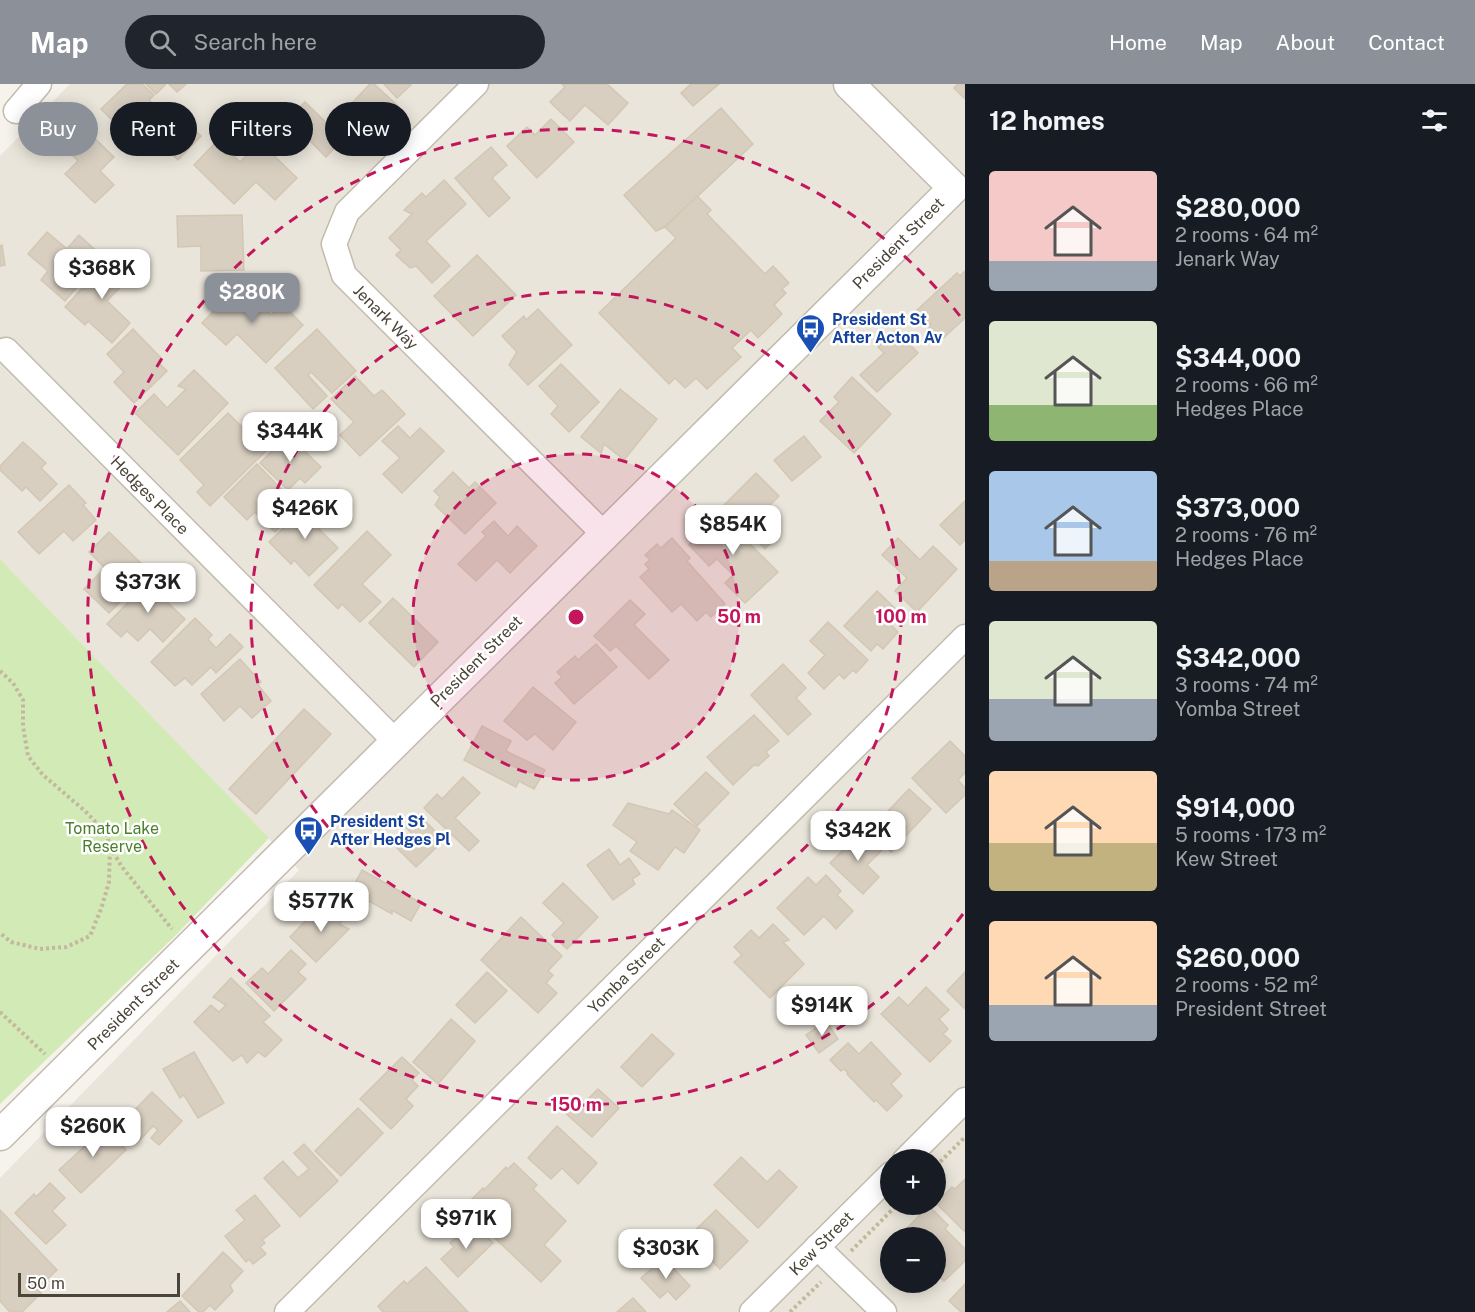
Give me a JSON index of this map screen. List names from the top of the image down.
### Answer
{
  "streets": {
    "street": [
      "President Street",
      "Jenark Way",
      "Hedges Place",
      "Yomba Street",
      "Kew Street"
    ]
  },
  "crossings": [
    ["President Street", "Jenark Way"],
    ["President Street", "Hedges Place"]
  ],
  "parks": ["Tomato Lake Reserve"],
  "places": {
    "bus stop": ["President St After Acton Av", "President St After Hedges Pl"]
  },
  "scale_bar": "50 m",
  "page": {
    "header": "Map",
    "search": "Search here",
    "nav": [
      "Home",
      "Map",
      "About",
      "Contact"
    ],
    "heading": "12 homes",
    "chip": [
      "Buy",
      "Rent",
      "Filters",
      "New"
    ],
    "list": [
      {
        "name": "$280,000",
        "note": "2 rooms · 64 m² · Jenark Way"
      },
      {
        "name": "$344,000",
        "note": "2 rooms · 66 m² · Hedges Place"
      },
      {
        "name": "$373,000",
        "note": "2 rooms · 76 m² · Hedges Place"
      },
      {
        "name": "$342,000",
        "note": "3 rooms · 74 m² · Yomba Street"
      },
      {
        "name": "$914,000",
        "note": "5 rooms · 173 m² · Kew Street"
      },
      {
        "name": "$260,000",
        "note": "2 rooms · 52 m² · President Street"
      }
    ],
    "price": [
      "$368K",
      "$280K",
      "$344K",
      "$426K",
      "$854K",
      "$373K",
      "$342K",
      "$577K",
      "$914K",
      "$260K",
      "$971K",
      "$303K"
    ],
    "map_buttons": ["+", "−"],
    "scale": "50 m"
  },
  "rings": ["50 m", "100 m", "150 m"]
}
